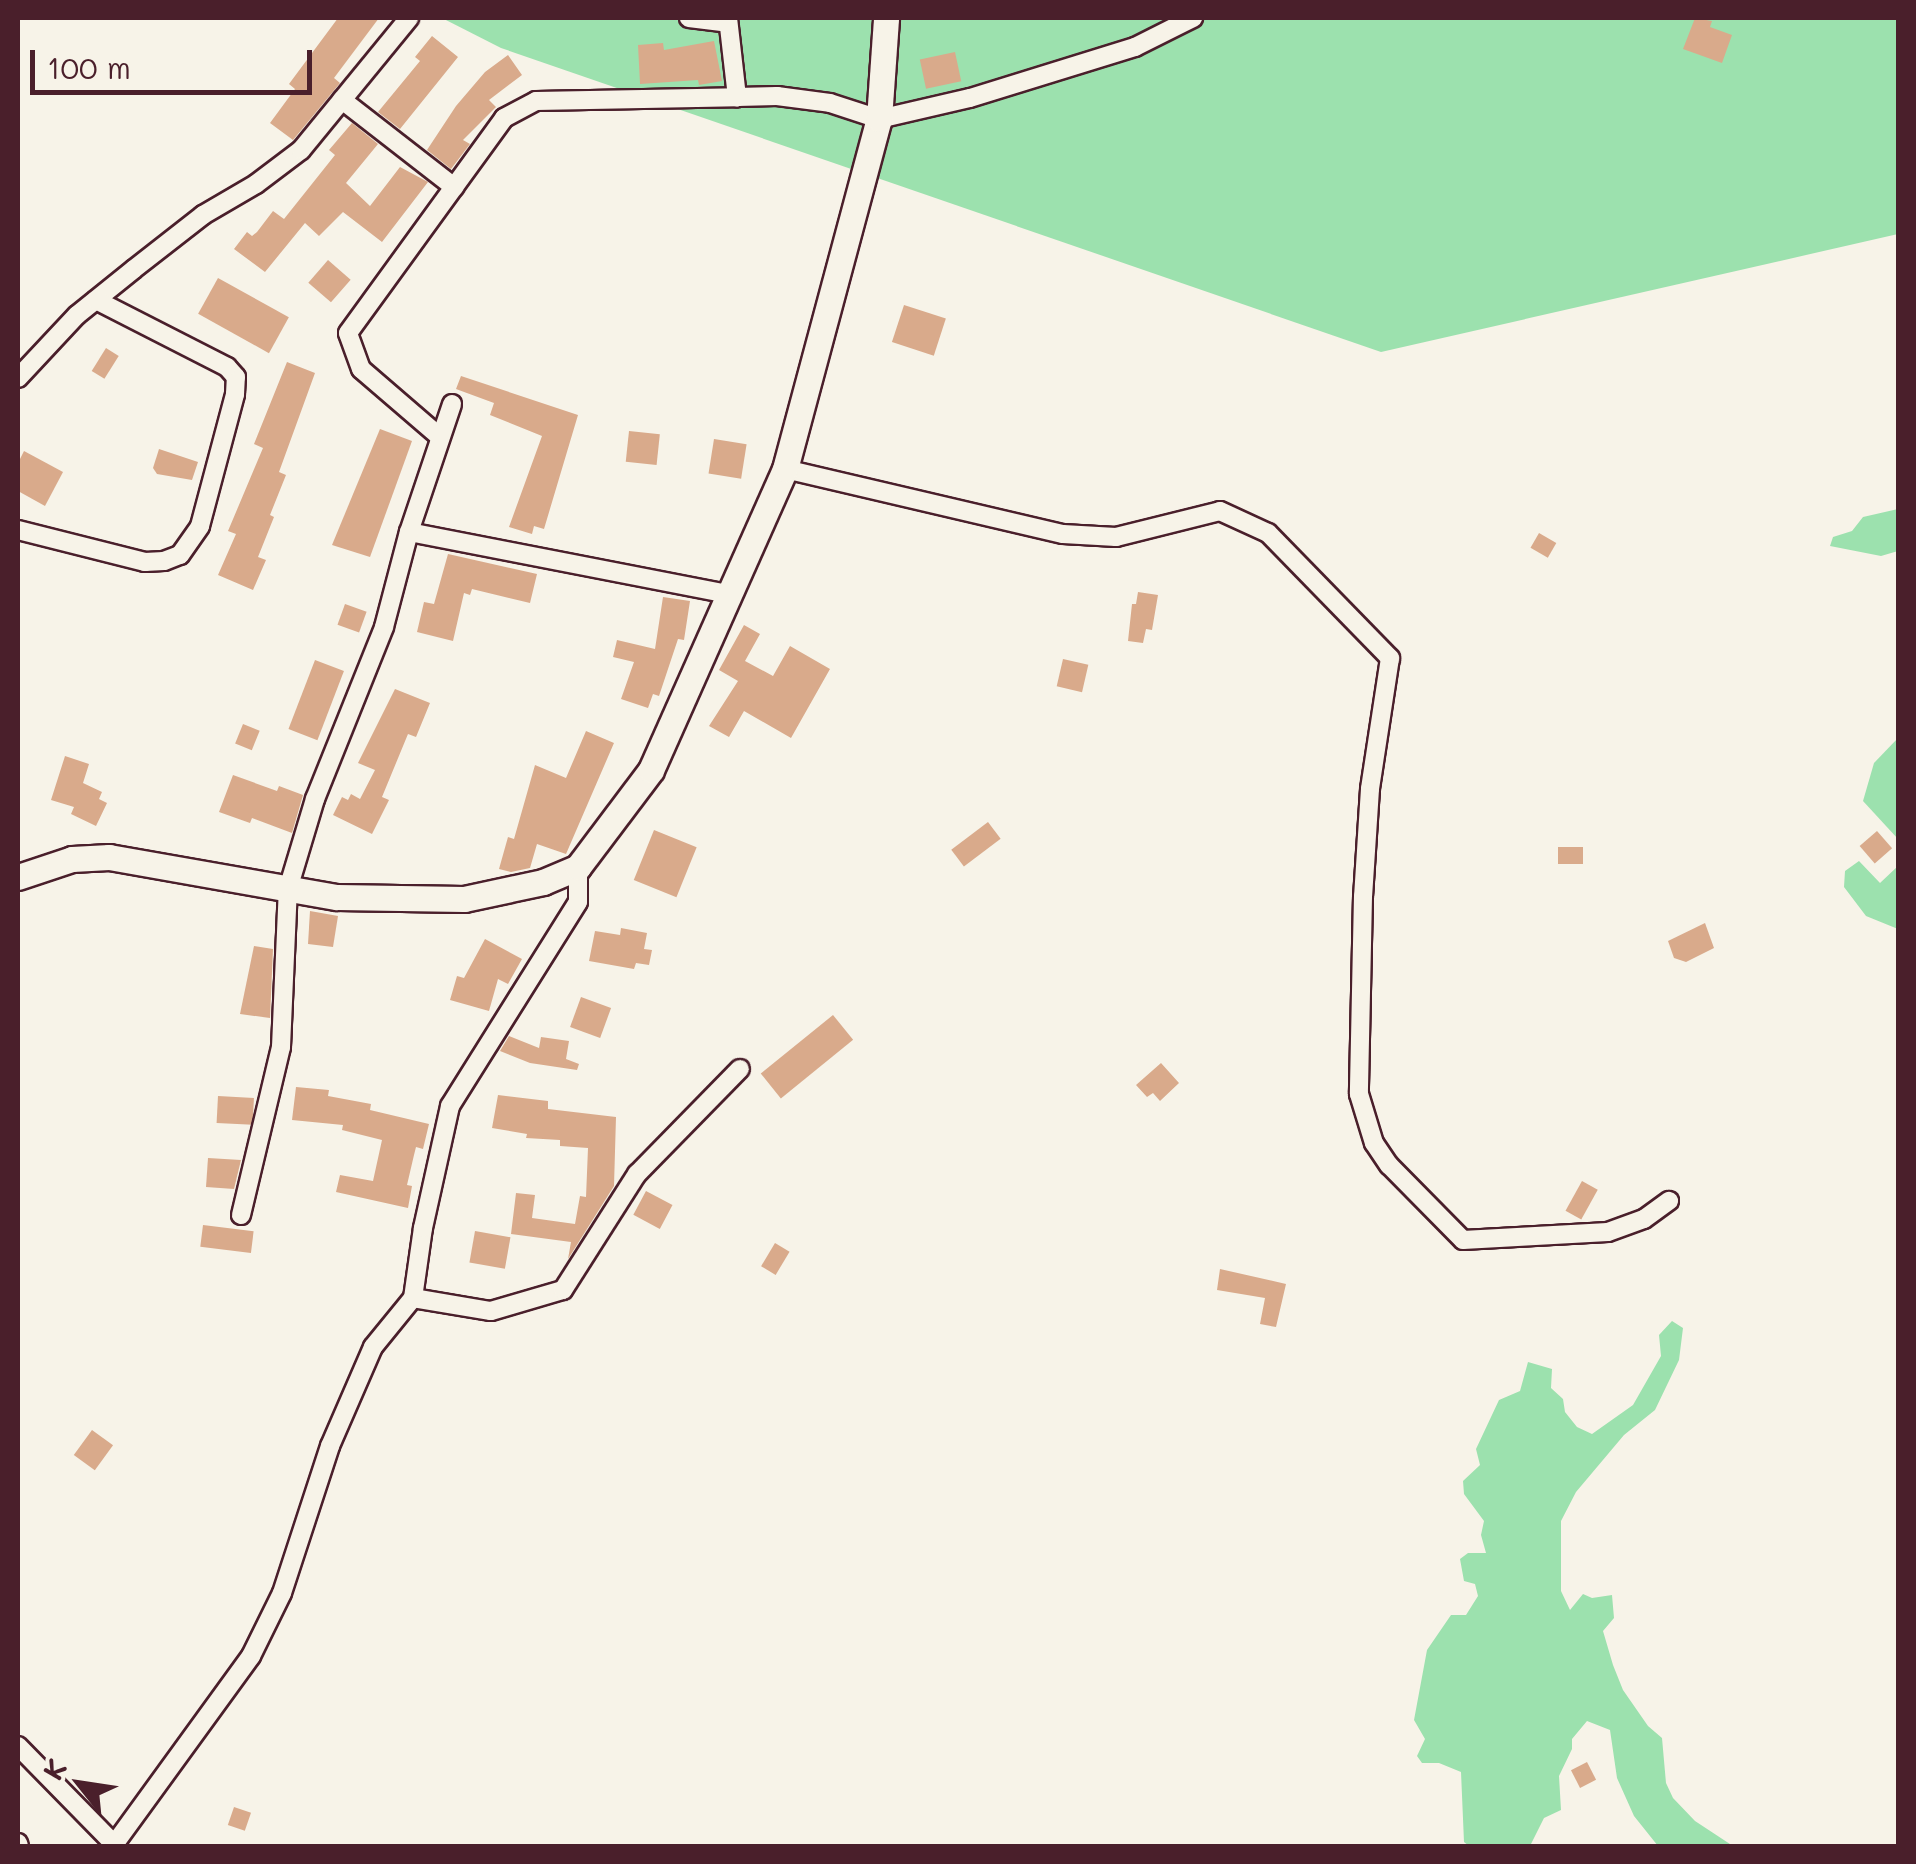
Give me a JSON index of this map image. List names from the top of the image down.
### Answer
{
  "scale_bar": "100 m",
  "north": "top left"
}
